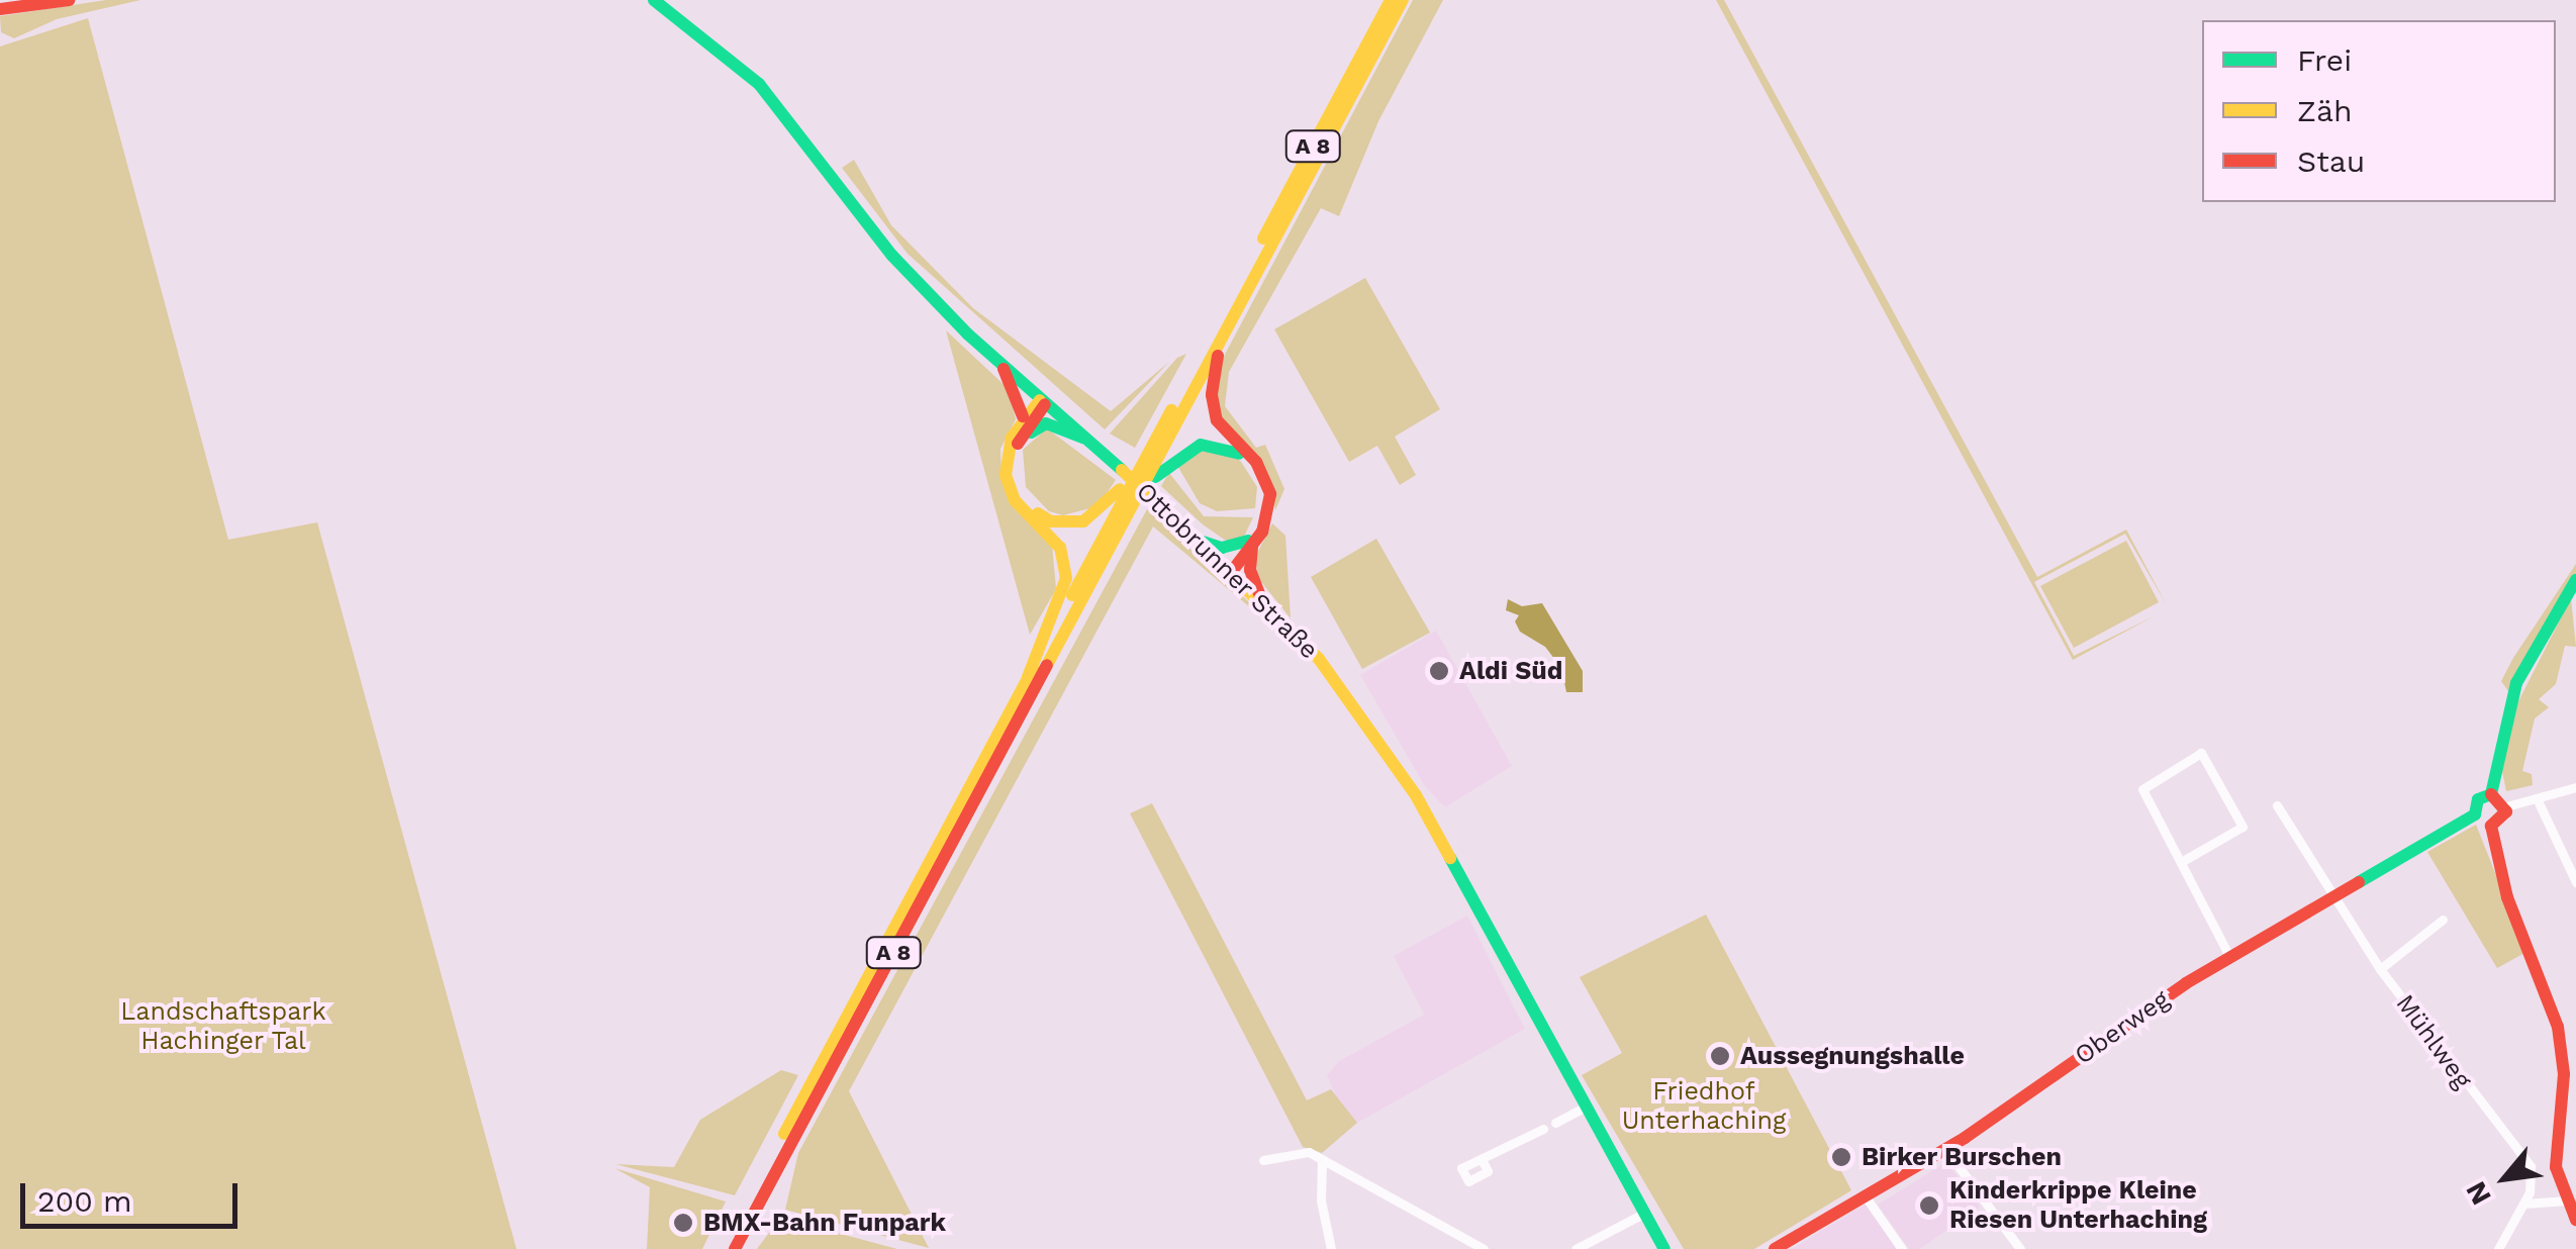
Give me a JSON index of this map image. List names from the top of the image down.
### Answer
{
  "streets": {
    "main road": ["A 8", "Ottobrunner Straße", "Oberweg"],
    "street": ["Mühlweg"]
  },
  "crossings": [
    ["Oberweg", "Mühlweg"]
  ],
  "parks": ["Landschaftspark Hachinger Tal", "Friedhof Unterhaching"],
  "places": [
    "Aldi Süd",
    "Aussegnungshalle",
    "Birker Burschen",
    "Kinderkrippe Kleine Riesen Unterhaching",
    "BMX-Bahn Funpark"
  ],
  "legend": ["Frei", "Zäh", "Stau"],
  "scale_bar": "200 m",
  "north": "bottom left"
}
